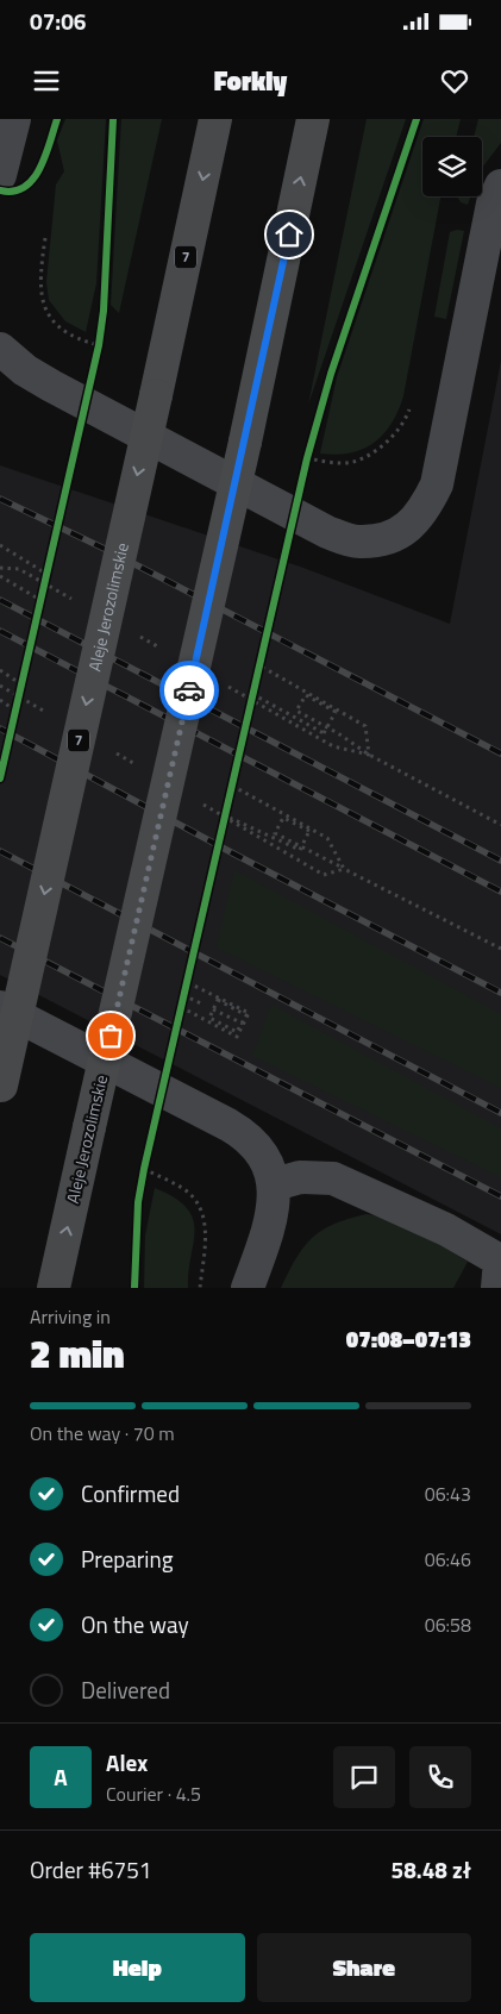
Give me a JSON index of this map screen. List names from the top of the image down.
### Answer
{
  "streets": {
    "main road": ["7", "Aleje Jerozolimskie"]
  },
  "page": {
    "status": "07:06",
    "header": "Forkly",
    "heading": ["2 min", "Arriving in", "07:08–07:13"],
    "panel": [
      "Alex",
      "Courier · 4.5",
      "Order #6751",
      "58.48 zł"
    ],
    "bar": "On the way · 70 m",
    "list": [
      ["Confirmed", "06:43"],
      ["Preparing", "06:46"],
      ["On the way", "06:58"],
      "Delivered"
    ],
    "round": "A",
    "buttons": ["Help", "Share"]
  }
}
